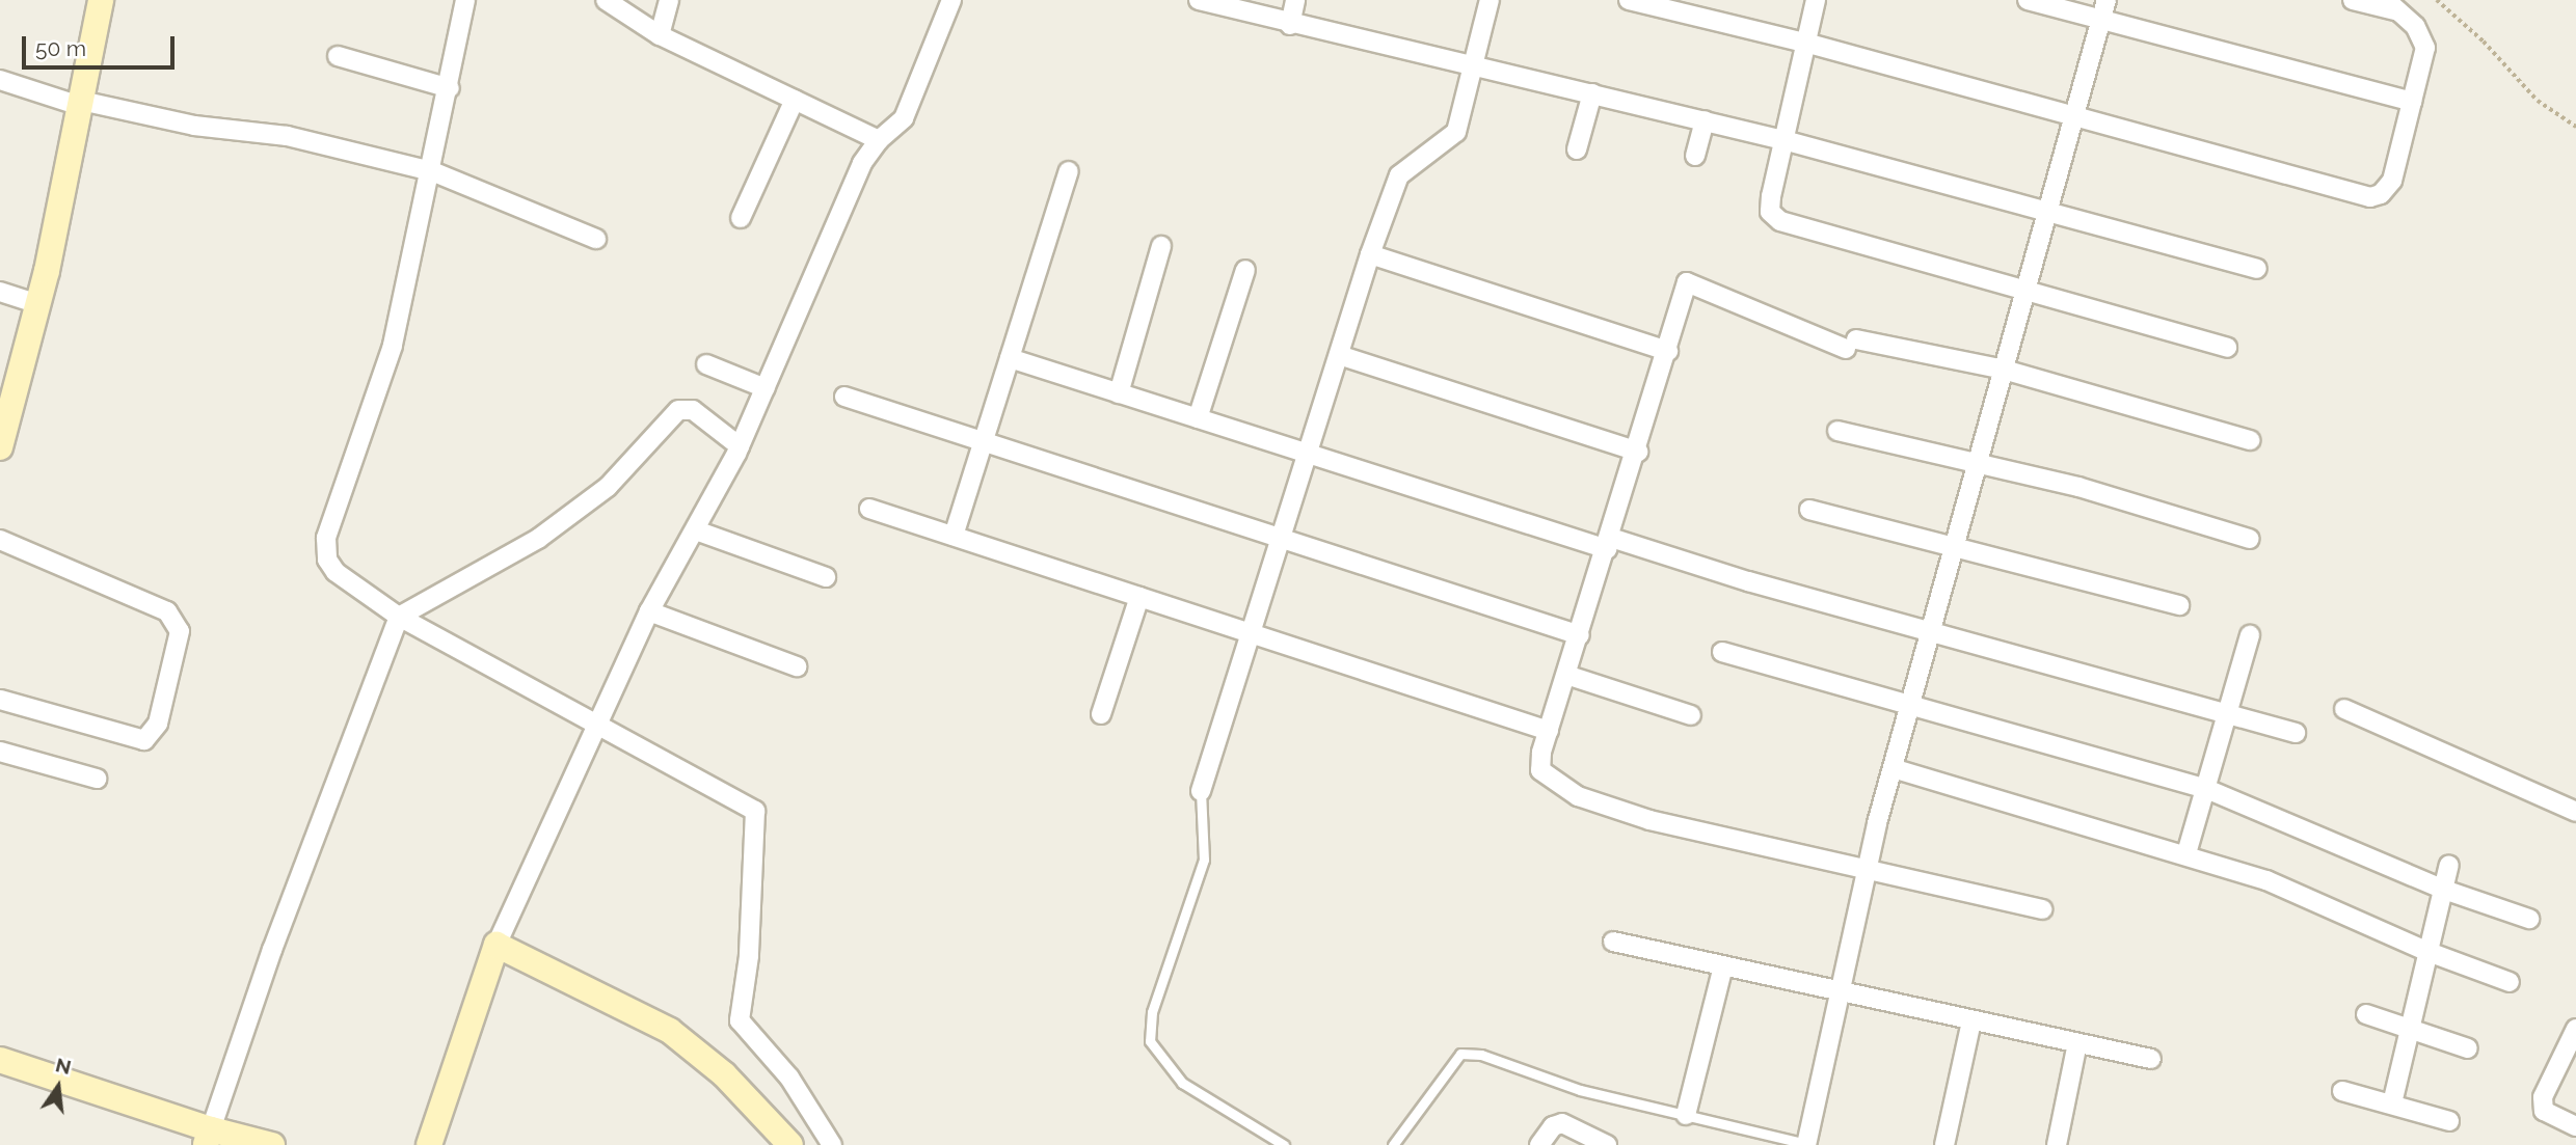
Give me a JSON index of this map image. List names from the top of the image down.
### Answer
{
  "scale_bar": "50 m",
  "north": "top"
}
